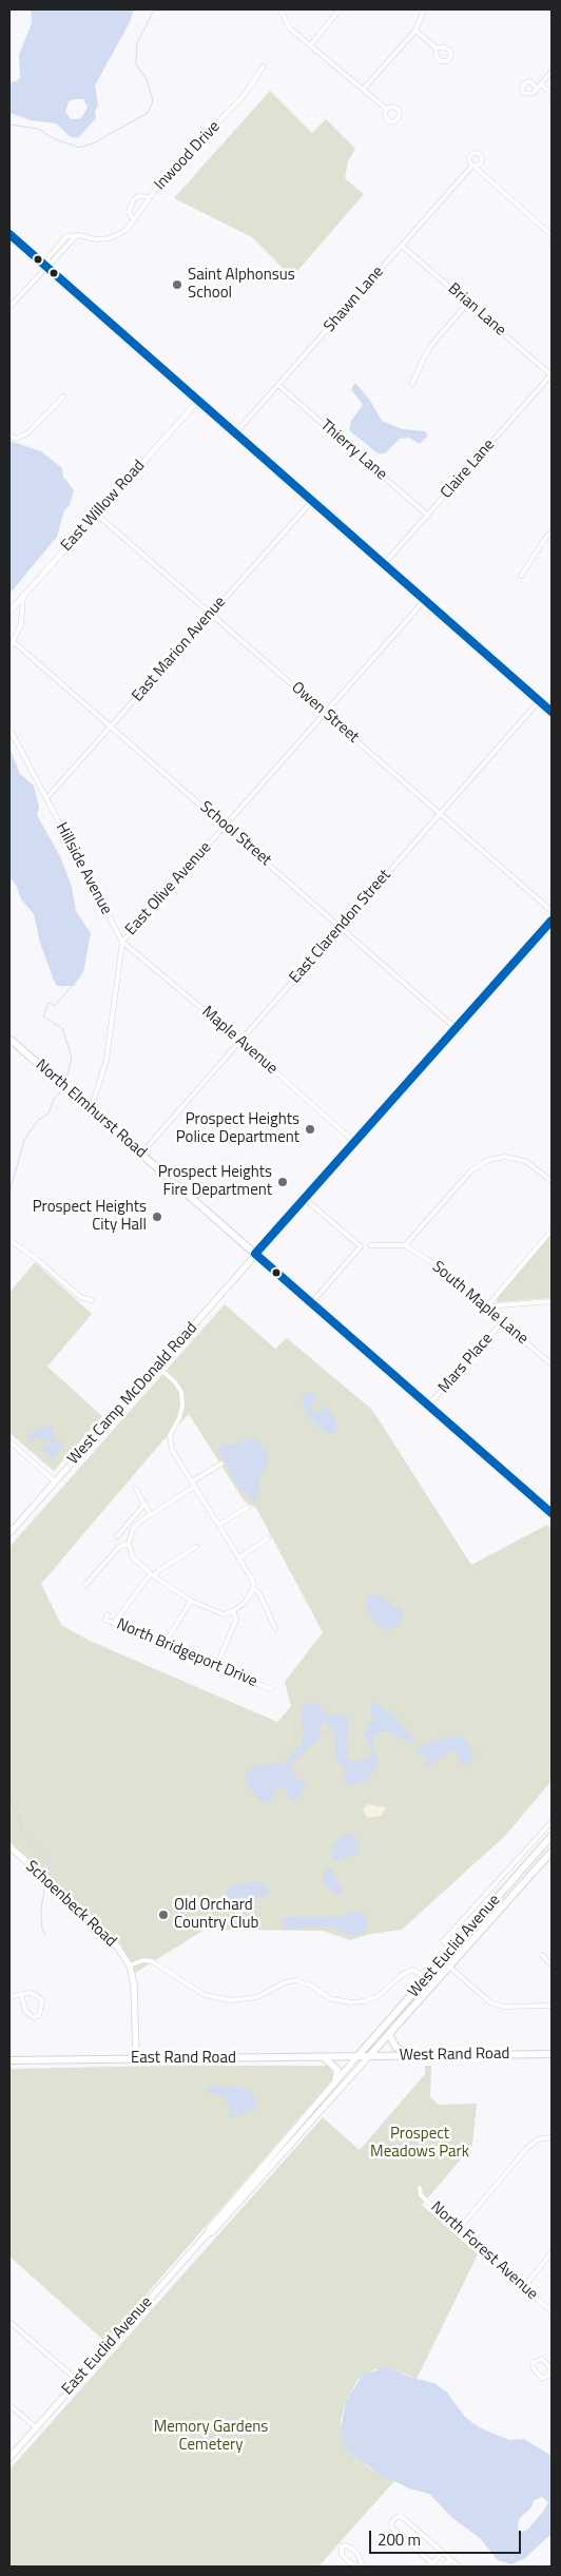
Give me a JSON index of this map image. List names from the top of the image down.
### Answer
{
  "streets": {
    "main road": [
      "North Elmhurst Road",
      "West Camp McDonald Road",
      "Schoenbeck Road",
      "West Euclid Avenue",
      "West Rand Road",
      "East Rand Road",
      "East Euclid Avenue"
    ],
    "street": [
      "Inwood Drive",
      "Shawn Lane",
      "Brian Lane",
      "Thierry Lane",
      "Claire Lane",
      "East Willow Road",
      "East Marion Avenue",
      "Owen Street",
      "School Street",
      "Hillside Avenue",
      "East Olive Avenue",
      "East Clarendon Street",
      "Maple Avenue",
      "South Maple Lane",
      "Mars Place",
      "North Bridgeport Drive",
      "North Forest Avenue"
    ]
  },
  "crossings": [
    ["Shawn Lane", "Brian Lane"],
    ["Shawn Lane", "Thierry Lane"],
    ["Brian Lane", "Claire Lane"],
    ["Thierry Lane", "Claire Lane"],
    ["East Willow Road", "Owen Street"],
    ["East Marion Avenue", "Owen Street"],
    ["East Marion Avenue", "School Street"],
    ["East Marion Avenue", "Hillside Avenue"],
    ["Owen Street", "East Olive Avenue"],
    ["Owen Street", "East Clarendon Street"],
    ["School Street", "East Olive Avenue"],
    ["School Street", "East Clarendon Street"],
    ["School Street", "West Camp McDonald Road"],
    ["Hillside Avenue", "East Olive Avenue"],
    ["Hillside Avenue", "Maple Avenue"],
    ["East Olive Avenue", "Maple Avenue"],
    ["East Clarendon Street", "Maple Avenue"],
    ["East Clarendon Street", "North Elmhurst Road"],
    ["Maple Avenue", "West Camp McDonald Road"],
    ["North Elmhurst Road", "Mars Place"],
    ["North Elmhurst Road", "West Camp McDonald Road"],
    ["South Maple Lane", "Mars Place"],
    ["Schoenbeck Road", "East Rand Road"],
    ["West Euclid Avenue", "West Rand Road"],
    ["West Euclid Avenue", "East Rand Road"],
    ["West Euclid Avenue", "East Euclid Avenue"],
    ["West Rand Road", "East Rand Road"],
    ["West Rand Road", "East Euclid Avenue"],
    ["East Rand Road", "East Euclid Avenue"]
  ],
  "parks": ["Prospect Meadows Park", "Memory Gardens Cemetery"],
  "places": [
    "Saint Alphonsus School",
    "Prospect Heights Police Department",
    "Prospect Heights Fire Department",
    "Prospect Heights City Hall",
    "Old Orchard Country Club"
  ],
  "scale_bar": "200 m"
}
